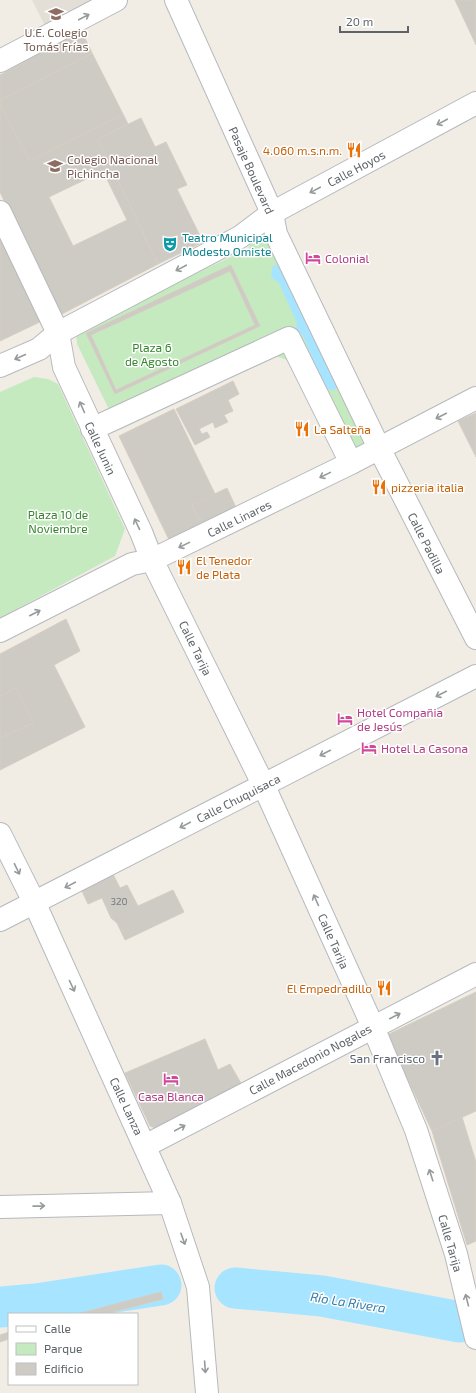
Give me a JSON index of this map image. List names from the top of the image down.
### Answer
{
  "streets": {
    "street": [
      "Calle Hoyos",
      "Pasaje Boulevard",
      "Calle Junin",
      "Calle Linares",
      "Calle Padilla",
      "Calle Tarija",
      "Calle Chuquisaca",
      "Calle Macedonio Nogales",
      "Calle Lanza"
    ]
  },
  "crossings": [
    ["Calle Hoyos", "Pasaje Boulevard"],
    ["Calle Hoyos", "Calle Junin"],
    ["Pasaje Boulevard", "Calle Linares"],
    ["Pasaje Boulevard", "Calle Padilla"],
    ["Calle Junin", "Calle Linares"],
    ["Calle Junin", "Calle Tarija"],
    ["Calle Linares", "Calle Padilla"],
    ["Calle Linares", "Calle Tarija"],
    ["Calle Tarija", "Calle Chuquisaca"],
    ["Calle Tarija", "Calle Macedonio Nogales"],
    ["Calle Chuquisaca", "Calle Lanza"],
    ["Calle Macedonio Nogales", "Calle Lanza"]
  ],
  "one_way": [
    "Calle Hoyos",
    "Calle Junin",
    "Calle Tarija",
    "Calle Chuquisaca",
    "Calle Macedonio Nogales",
    "Calle Lanza"
  ],
  "water": ["Río La Rivera"],
  "parks": ["Plaza 6 de Agosto", "Plaza 10 de Noviembre"],
  "places": {
    "school or university": ["U.E. Colegio Tomás Frías", "Colegio Nacional Pichincha"],
    "restaurant": [
      "4.060 m.s.n.m.",
      "La Salteña",
      "pizzeria italia",
      "El Tenedor de Plata",
      "El Empedradillo"
    ],
    "theatre": ["Teatro Municipal Modesto Omiste"],
    "hotel": [
      "Colonial",
      "Hotel Compañia de Jesús",
      "Hotel La Casona",
      "Casa Blanca"
    ],
    "church": ["San Francisco"]
  },
  "house_numbers": ["320"],
  "legend": ["Calle", "Parque", "Edificio"],
  "scale_bar": "20 m"
}
